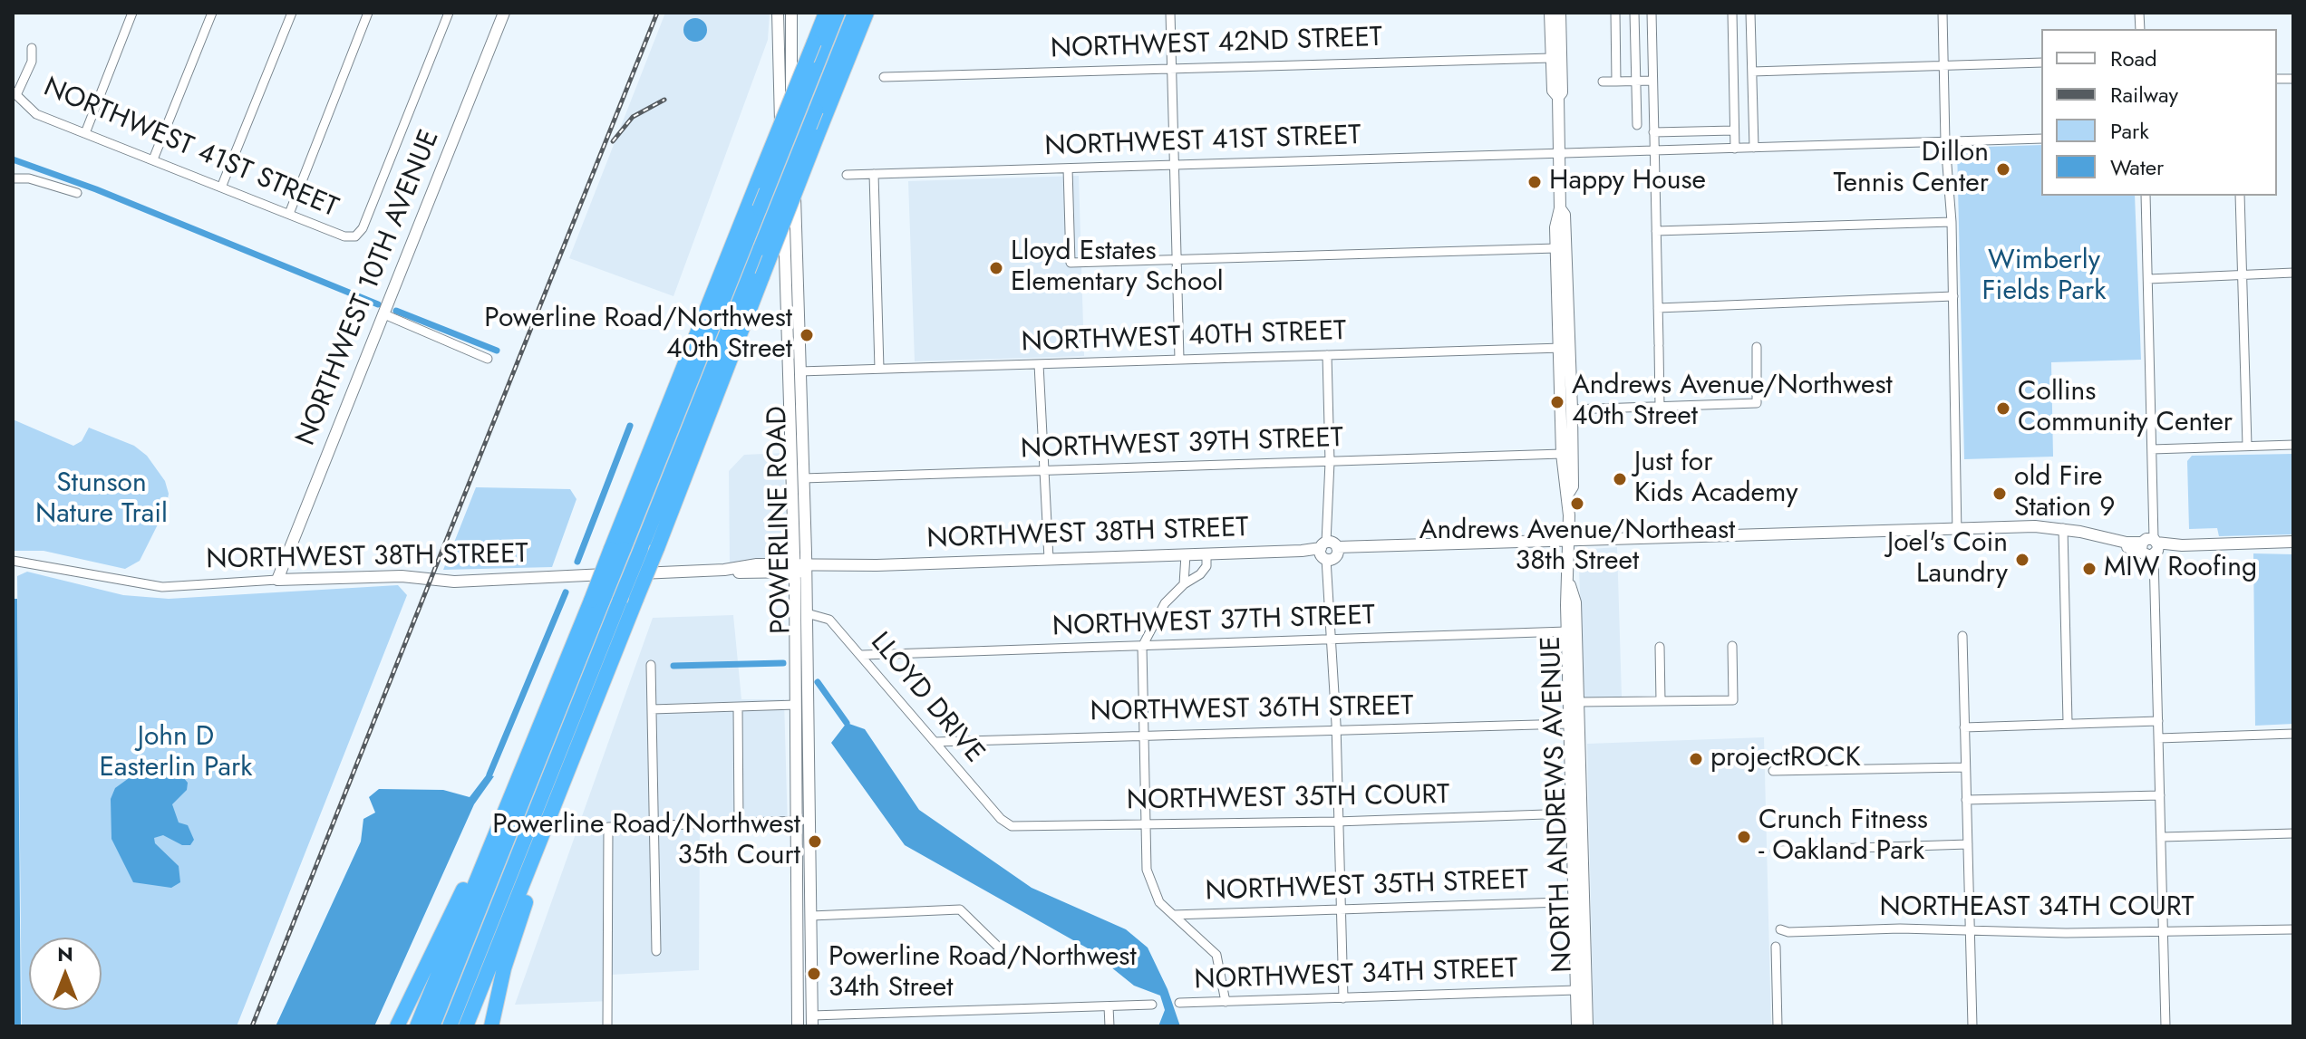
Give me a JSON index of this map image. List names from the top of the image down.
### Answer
{
  "streets": {
    "main road": [
      "NORTHWEST 10TH AVENUE",
      "POWERLINE ROAD",
      "NORTHWEST 38TH STREET",
      "NORTH ANDREWS AVENUE"
    ],
    "street": [
      "NORTHWEST 42ND STREET",
      "NORTHWEST 41ST STREET",
      "NORTHWEST 40TH STREET",
      "NORTHWEST 39TH STREET",
      "NORTHWEST 37TH STREET",
      "LLOYD DRIVE",
      "NORTHWEST 36TH STREET",
      "NORTHWEST 35TH COURT",
      "NORTHWEST 35TH STREET",
      "NORTHEAST 34TH COURT",
      "NORTHWEST 34TH STREET"
    ]
  },
  "crossings": [
    ["NORTHWEST 42ND STREET", "NORTH ANDREWS AVENUE"],
    ["NORTHWEST 41ST STREET", "NORTH ANDREWS AVENUE"],
    ["NORTHWEST 10TH AVENUE", "NORTHWEST 38TH STREET"],
    ["NORTHWEST 40TH STREET", "POWERLINE ROAD"],
    ["NORTHWEST 40TH STREET", "NORTH ANDREWS AVENUE"],
    ["NORTHWEST 39TH STREET", "POWERLINE ROAD"],
    ["NORTHWEST 39TH STREET", "NORTH ANDREWS AVENUE"],
    ["POWERLINE ROAD", "NORTHWEST 38TH STREET"],
    ["POWERLINE ROAD", "LLOYD DRIVE"],
    ["NORTHWEST 38TH STREET", "NORTH ANDREWS AVENUE"],
    ["NORTHWEST 37TH STREET", "LLOYD DRIVE"],
    ["NORTHWEST 37TH STREET", "NORTH ANDREWS AVENUE"],
    ["LLOYD DRIVE", "NORTHWEST 36TH STREET"],
    ["LLOYD DRIVE", "NORTHWEST 35TH COURT"],
    ["NORTHWEST 36TH STREET", "NORTH ANDREWS AVENUE"],
    ["NORTHWEST 35TH COURT", "NORTH ANDREWS AVENUE"],
    ["NORTH ANDREWS AVENUE", "NORTHWEST 35TH STREET"],
    ["NORTH ANDREWS AVENUE", "NORTHWEST 34TH STREET"]
  ],
  "parks": ["Wimberly Fields Park", "Stunson Nature Trail", "John D Easterlin Park"],
  "places": [
    "Dillon Tennis Center",
    "Happy House",
    "Lloyd Estates Elementary School",
    "Powerline Road/Northwest 40th Street",
    "Andrews Avenue/Northwest 40th Street",
    "Collins Community Center",
    "Just for Kids Academy",
    "old Fire Station 9",
    "Andrews Avenue/Northeast 38th Street",
    "Joel's Coin Laundry",
    "MIW Roofing",
    "projectROCK",
    "Crunch Fitness - Oakland Park",
    "Powerline Road/Northwest 35th Court",
    "Powerline Road/Northwest 34th Street"
  ],
  "legend": [
    "Road",
    "Railway",
    "Park",
    "Water"
  ],
  "north": "top"
}
